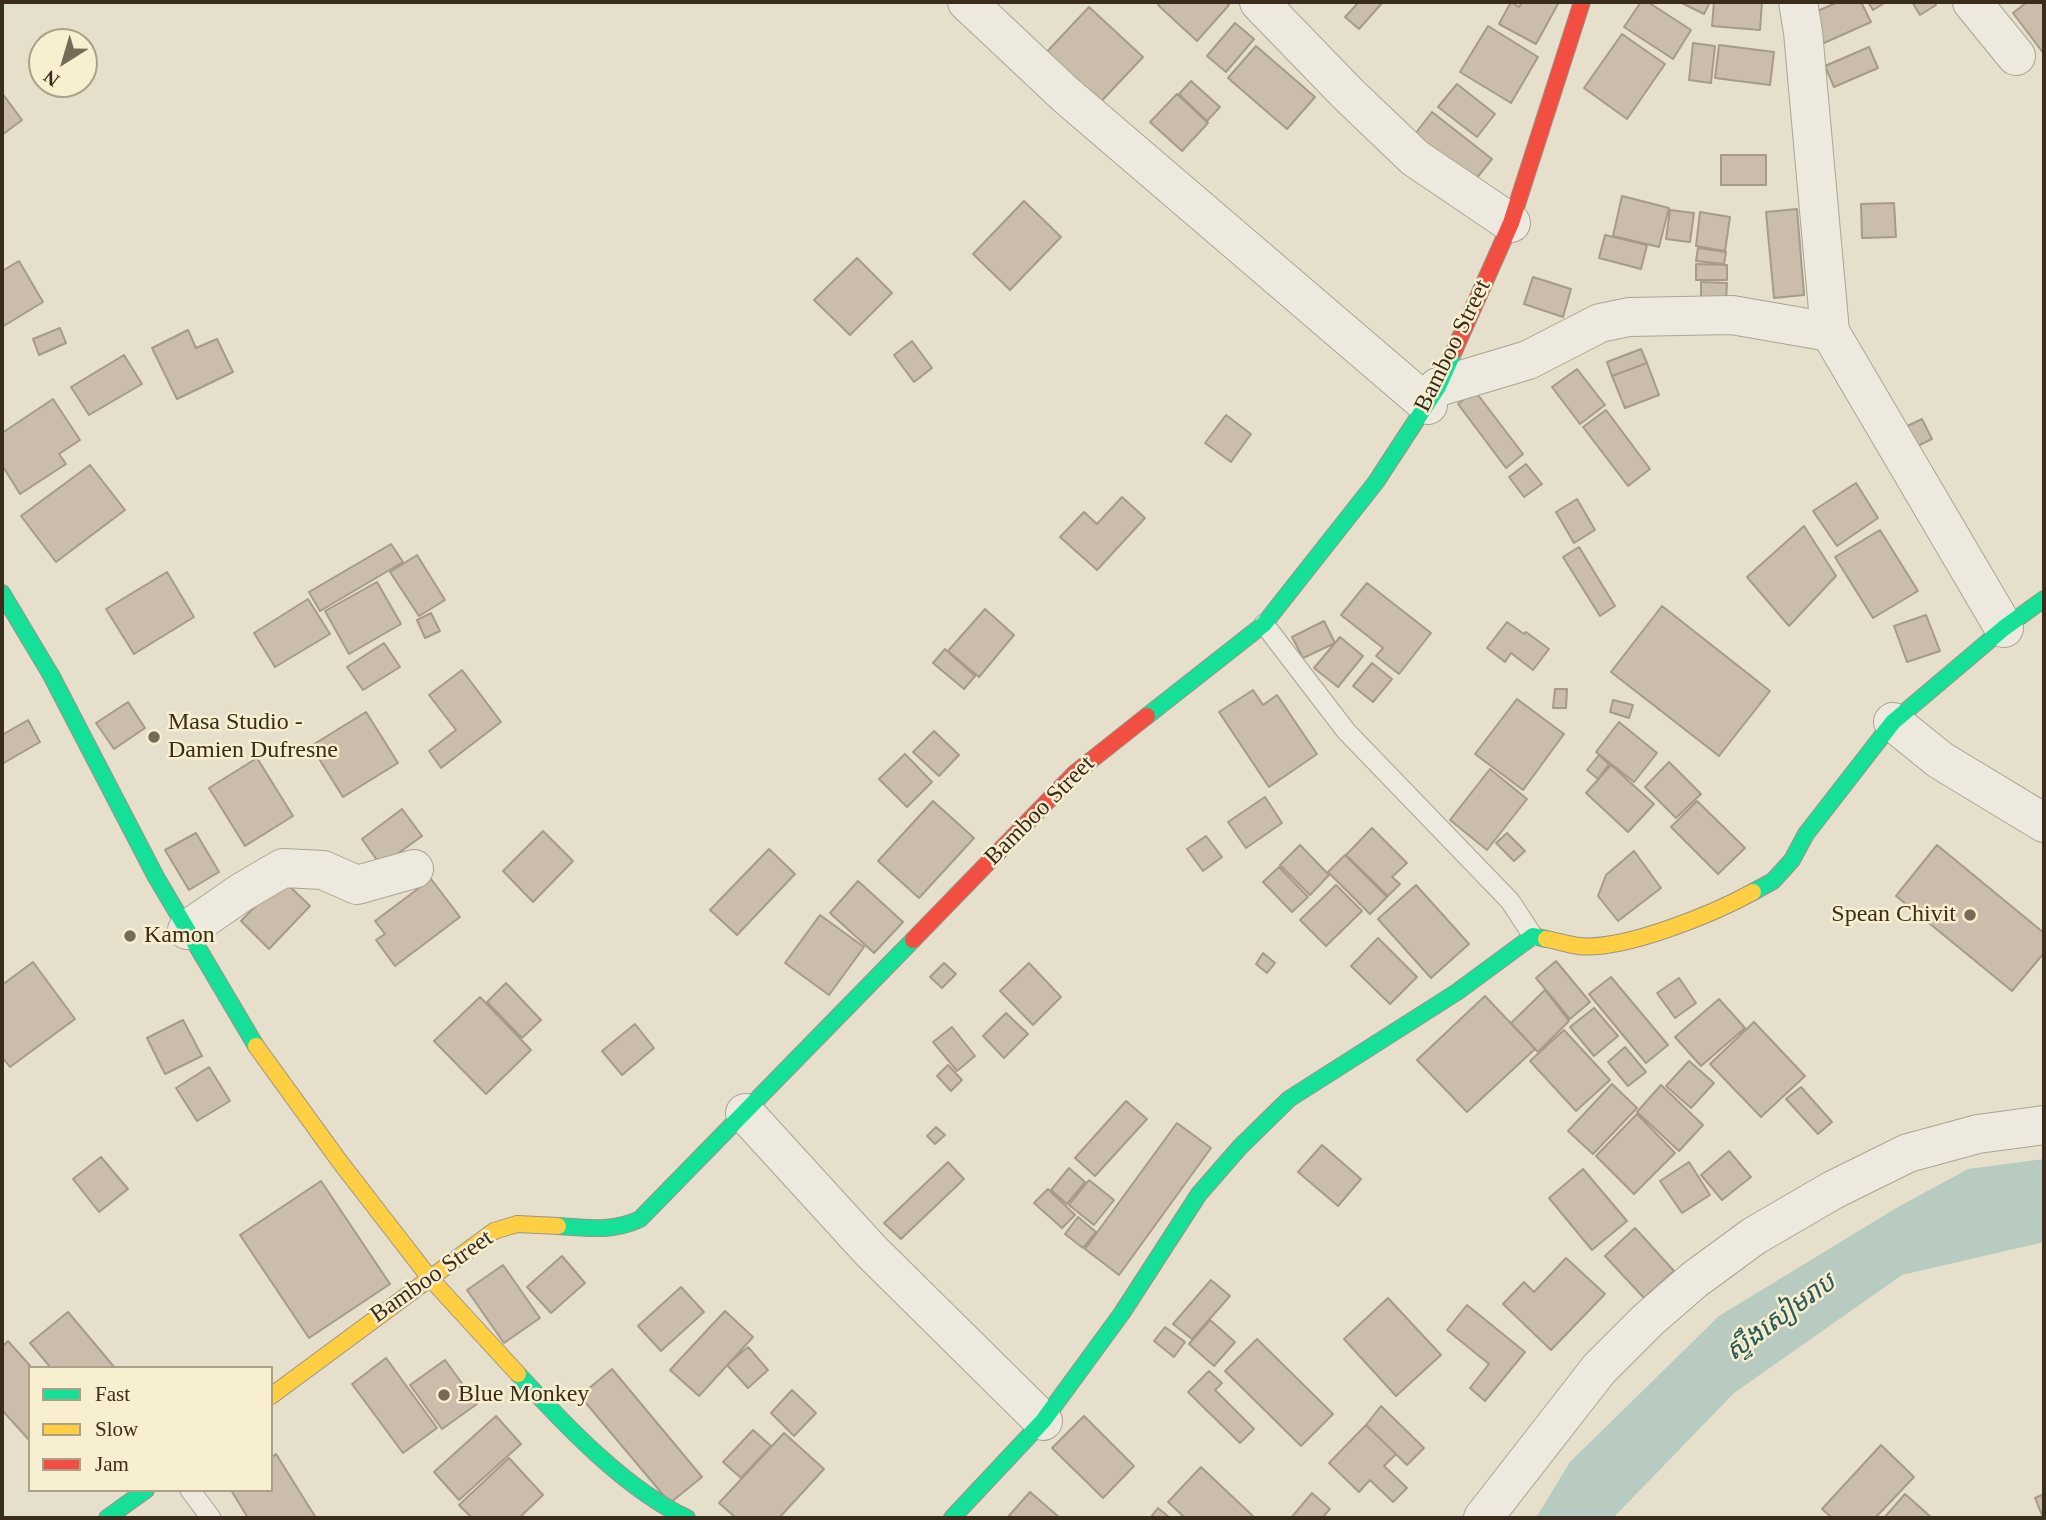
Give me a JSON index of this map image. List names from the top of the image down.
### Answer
{
  "streets": {
    "street": ["Bamboo Street"]
  },
  "water": ["ស្ទឹងសៀមរាប"],
  "places": [
    "Masa Studio - Damien Dufresne",
    "Spean Chivit",
    "Kamon",
    "Blue Monkey"
  ],
  "legend": ["Fast", "Slow", "Jam"],
  "north": "bottom left"
}
